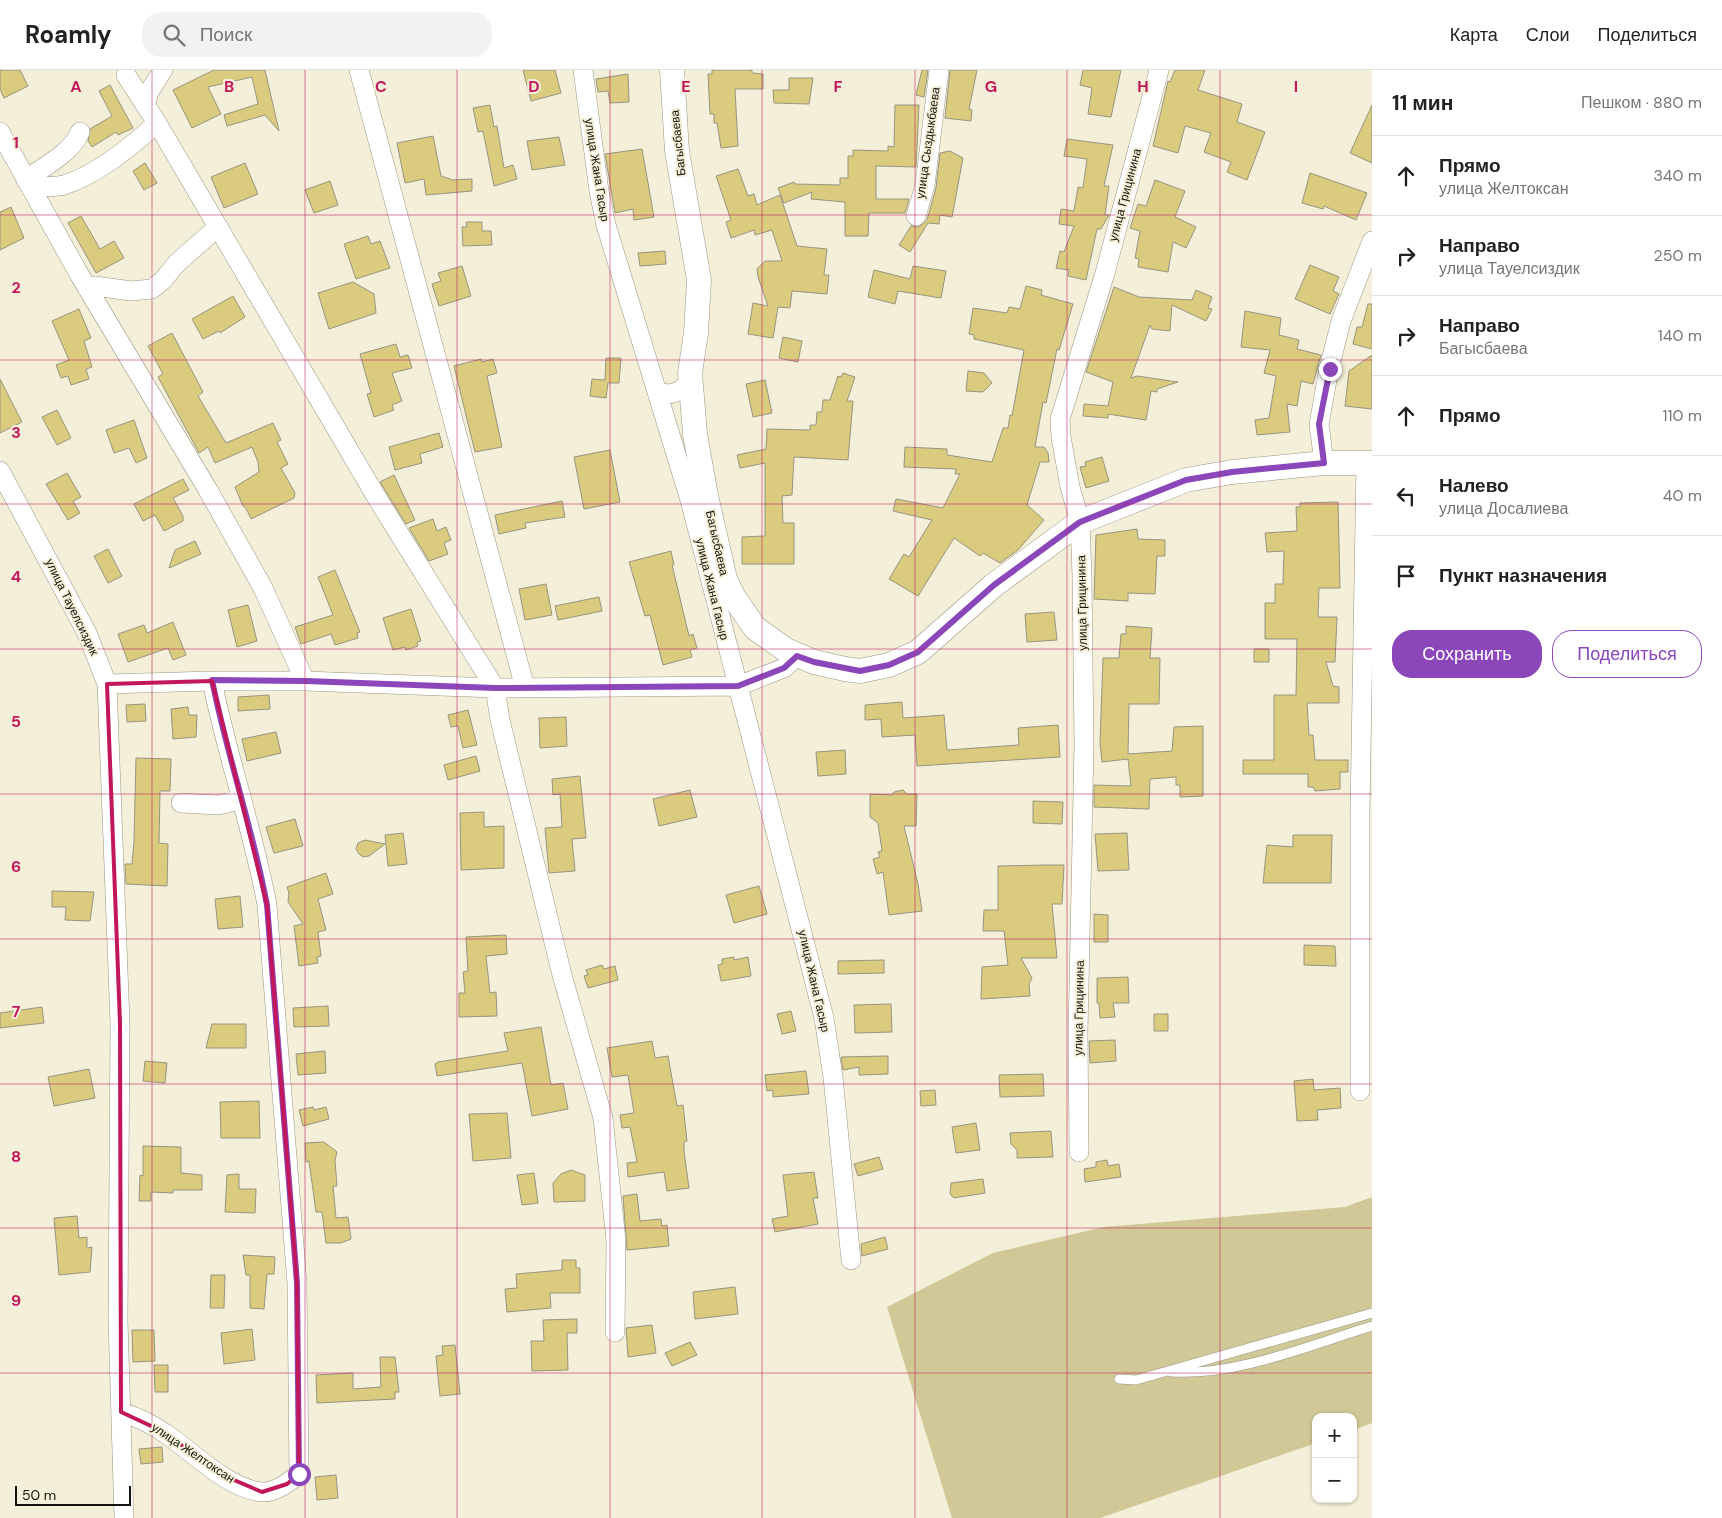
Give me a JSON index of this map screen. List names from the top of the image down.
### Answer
{
  "streets": {
    "street": [
      "Багысбаева",
      "улица Сыздыкбаева",
      "улица Жана Гасыр",
      "улица Грицинина",
      "улица Тауелсиздик",
      "улица Желтоксан"
    ]
  },
  "crossings": [
    ["Багысбаева", "улица Жана Гасыр"],
    ["Багысбаева", "улица Грицинина"],
    ["улица Тауелсиздик", "улица Желтоксан"]
  ],
  "scale_bar": "50 m",
  "page": {
    "header": "Roamly",
    "search": "Поиск",
    "nav": ["Карта", "Слои", "Поделиться"],
    "heading": ["11 мин", "Пешком · 880 m"],
    "list": [
      ["Прямо", "улица Желтоксан", "340 m"],
      ["Направо", "улица Тауелсиздик", "250 m"],
      ["Направо", "Багысбаева", "140 m"],
      ["Прямо", "110 m"],
      ["Налево", "улица Досалиева", "40 m"],
      "Пункт назначения"
    ],
    "buttons": ["Сохранить", "Поделиться"],
    "map_buttons": ["+", "−"],
    "scale": "50 m"
  },
  "grid": {
    "columns": [
      "A",
      "B",
      "C",
      "D",
      "E",
      "F",
      "G",
      "H",
      "I"
    ],
    "rows": [
      "1",
      "2",
      "3",
      "4",
      "5",
      "6",
      "7",
      "8",
      "9"
    ]
  }
}
